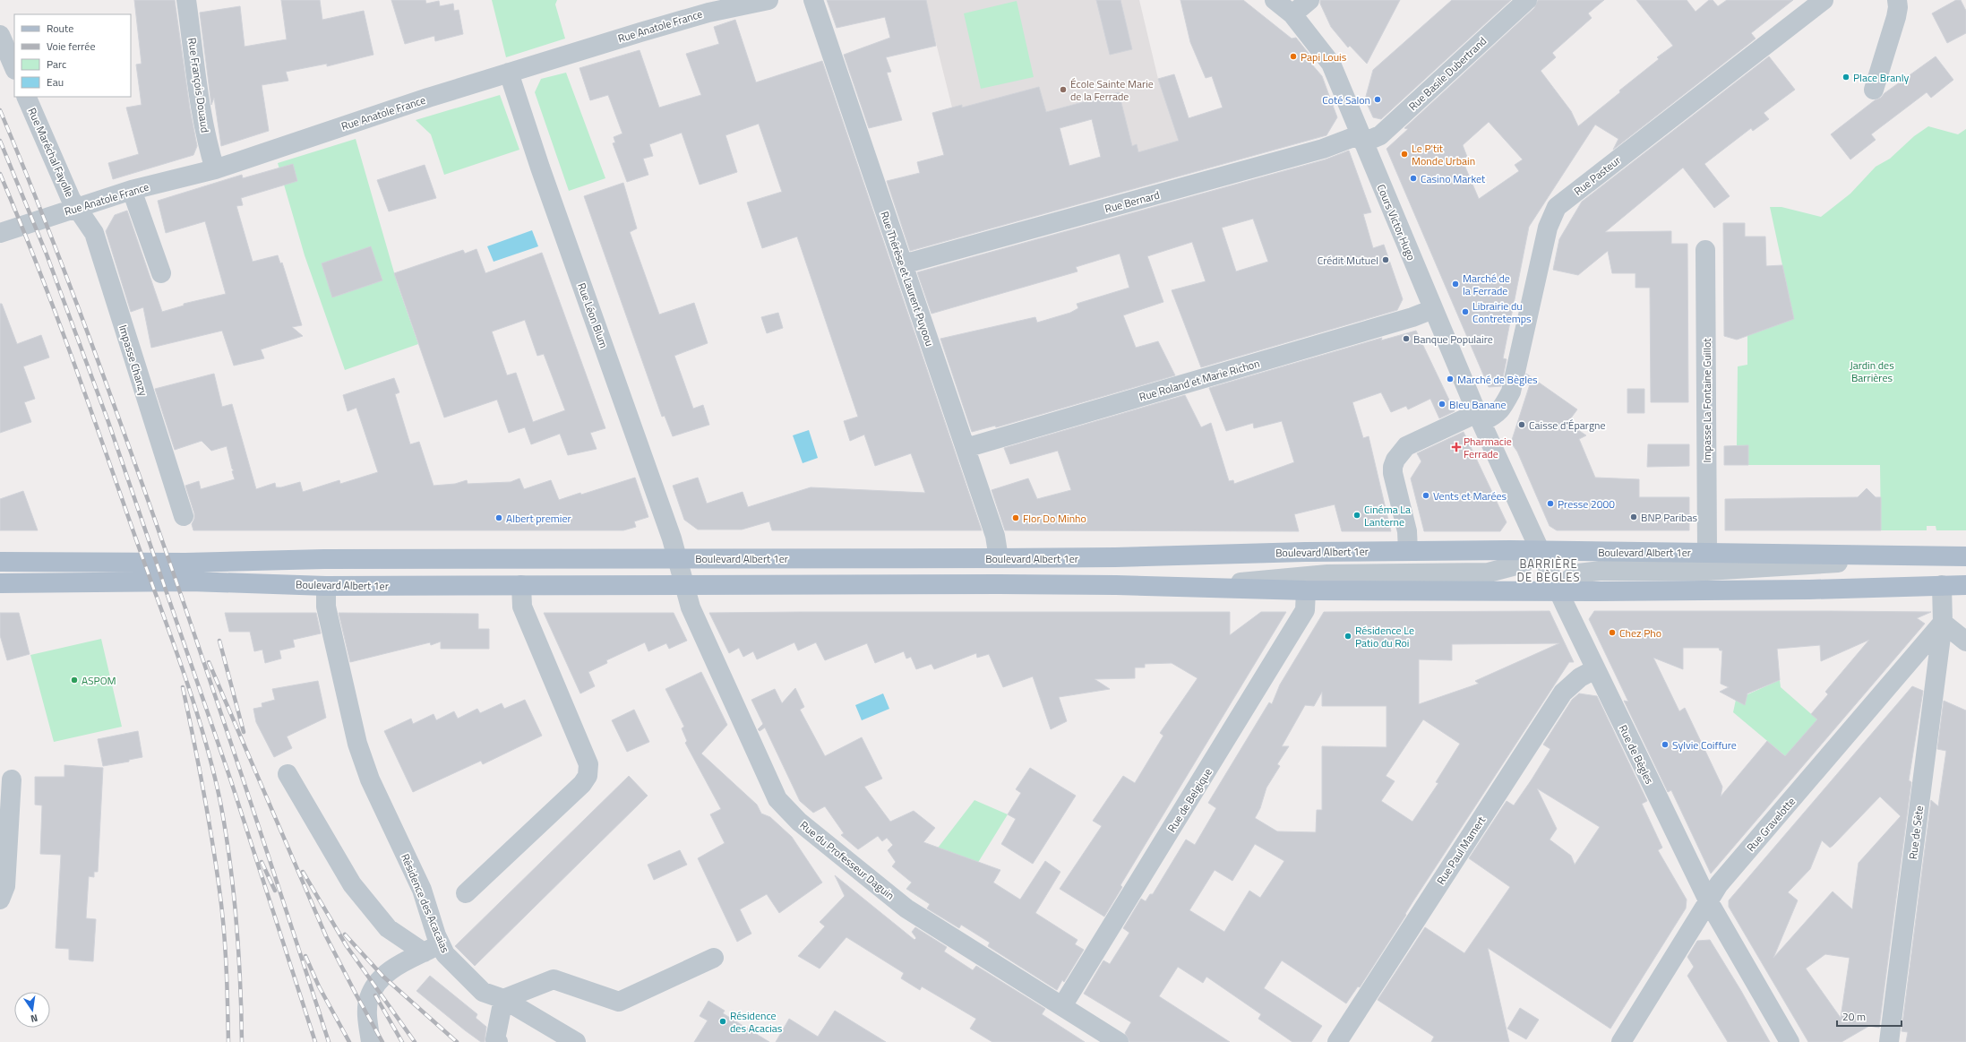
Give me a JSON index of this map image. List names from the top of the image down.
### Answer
{
  "streets": {
    "main road": ["Boulevard Albert 1er"],
    "street": [
      "Rue Anatole France",
      "Rue Basile Dubertrand",
      "Rue François Douaud",
      "Rue Maréchal Fayolle",
      "Rue Pasteur",
      "Rue Bernard",
      "Cours Victor Hugo",
      "Rue Thérèse et Laurent Puyoou",
      "Rue Léon Blum",
      "Impasse Chanzy",
      "Rue Roland et Marie Richon",
      "Impasse La Fontaine Guillot",
      "Rue de Bègles",
      "Rue de Belgique",
      "Rue Gravelotte",
      "Rue de Sète",
      "Rue Paul Mamert",
      "Rue du Professeur Daguin",
      "Résidence des Acacaias"
    ]
  },
  "crossings": [
    ["Rue Anatole France", "Rue François Douaud"],
    ["Rue Anatole France", "Rue Maréchal Fayolle"],
    ["Rue Anatole France", "Rue Léon Blum"],
    ["Rue Anatole France", "Impasse Chanzy"],
    ["Rue Basile Dubertrand", "Rue Bernard"],
    ["Rue Basile Dubertrand", "Cours Victor Hugo"],
    ["Rue Maréchal Fayolle", "Impasse Chanzy"],
    ["Rue Pasteur", "Cours Victor Hugo"],
    ["Rue Pasteur", "Boulevard Albert 1er"],
    ["Rue Bernard", "Cours Victor Hugo"],
    ["Rue Bernard", "Rue Thérèse et Laurent Puyoou"],
    ["Cours Victor Hugo", "Rue Roland et Marie Richon"],
    ["Cours Victor Hugo", "Rue de Bègles"],
    ["Rue Thérèse et Laurent Puyoou", "Rue Roland et Marie Richon"],
    ["Rue Thérèse et Laurent Puyoou", "Boulevard Albert 1er"],
    ["Rue Léon Blum", "Boulevard Albert 1er"],
    ["Impasse La Fontaine Guillot", "Boulevard Albert 1er"],
    ["Boulevard Albert 1er", "Rue de Bègles"],
    ["Boulevard Albert 1er", "Rue de Belgique"],
    ["Boulevard Albert 1er", "Rue de Sète"],
    ["Boulevard Albert 1er", "Rue du Professeur Daguin"],
    ["Boulevard Albert 1er", "Résidence des Acacaias"],
    ["Rue de Bègles", "Rue Gravelotte"],
    ["Rue de Bègles", "Rue Paul Mamert"],
    ["Rue de Belgique", "Rue du Professeur Daguin"],
    ["Rue Gravelotte", "Rue de Sète"]
  ],
  "districts": ["BARRIÈRE DE BÈGLES"],
  "parks": ["Jardin des Barrières"],
  "places": {
    "other": [
      "Papi Louis",
      "Place Branly",
      "École Sainte Marie de la Ferrade",
      "Coté Salon",
      "Le P'tit Monde Urbain",
      "Casino Market",
      "Crédit Mutuel",
      "Marché de la Ferrade",
      "Librairie du Contretemps",
      "Banque Populaire",
      "Marché de Bègles",
      "Bleu Banane",
      "Caisse d'Épargne",
      "Vents et Marées",
      "Presse 2000",
      "Cinéma La Lanterne",
      "BNP Paribas",
      "Albert premier",
      "Flor Do Minho",
      "Chez Pho",
      "Résidence Le Patio du Roi",
      "ASPOM",
      "Sylvie Coiffure",
      "Résidence des Acacias"
    ],
    "health": ["Pharmacie Ferrade"]
  },
  "legend": [
    "Route",
    "Voie ferrée",
    "Parc",
    "Eau"
  ],
  "scale_bar": "20 m",
  "north": "bottom"
}
